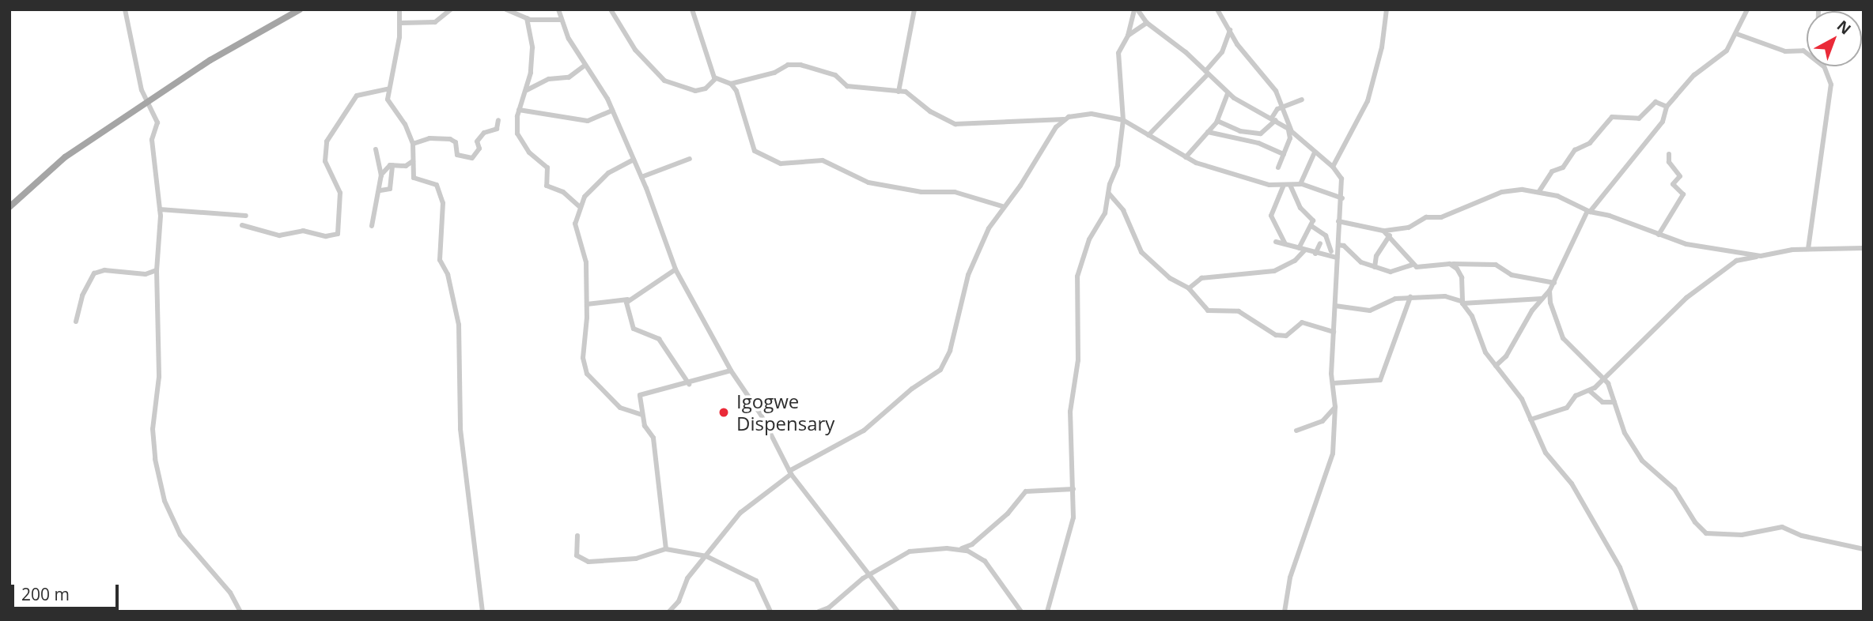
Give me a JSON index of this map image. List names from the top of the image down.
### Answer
{
  "places": ["Igogwe Dispensary"],
  "scale_bar": "200 m",
  "north": "top right"
}
